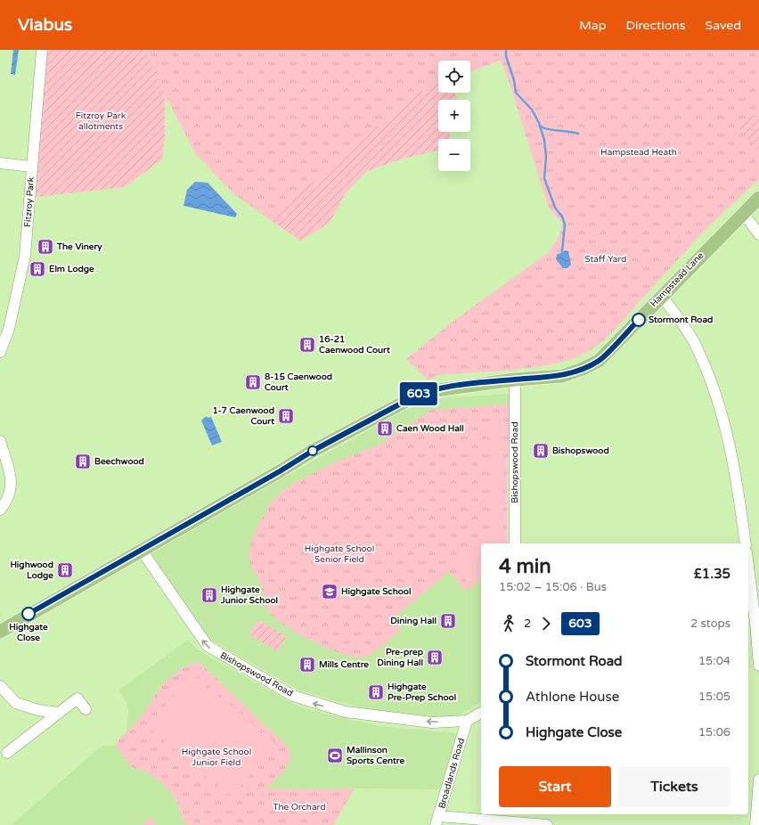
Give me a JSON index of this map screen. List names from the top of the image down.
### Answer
{
  "streets": {
    "main road": ["Hampstead Lane"],
    "street": ["Fitzroy Park", "Bishopswood Road", "Broadlands Road"]
  },
  "crossings": [
    ["Hampstead Lane", "Bishopswood Road"],
    ["Bishopswood Road", "Broadlands Road"]
  ],
  "one_way": ["Bishopswood Road"],
  "parks": [
    "Fitzroy Park allotments",
    "Hampstead Heath",
    "Staff Yard",
    "Highgate School Senior Field",
    "Highgate School Junior Field",
    "The Orchard"
  ],
  "places": {
    "building": [
      "The Vinery",
      "Elm Lodge",
      "16-21 Caenwood Court",
      "8-15 Caenwood Court",
      "1-7 Caenwood Court",
      "Caen Wood Hall",
      "Bishopswood",
      "Beechwood",
      "Highwood Lodge",
      "Highgate Junior School",
      "Dining Hall",
      "Pre-prep Dining Hall",
      "Mills Centre",
      "Highgate Pre-Prep School"
    ],
    "other": ["Stormont Road", "Highgate Close"],
    "school or university": ["Highgate School"],
    "sports": ["Mallinson Sports Centre"]
  },
  "lines": ["bus line 603"],
  "page": {
    "header": "Viabus",
    "nav": ["Map", "Directions", "Saved"],
    "on_map": "603",
    "map_buttons": ["+", "−"],
    "heading": ["4 min", "15:02 – 15:06 · Bus", "£1.35"],
    "legs": ["2", "603", "2 stops"],
    "list": [
      {
        "name": "Stormont Road",
        "value": "15:04"
      },
      {
        "name": "Athlone House",
        "value": "15:05"
      },
      {
        "name": "Highgate Close",
        "value": "15:06"
      }
    ],
    "buttons": ["Start", "Tickets"]
  }
}
